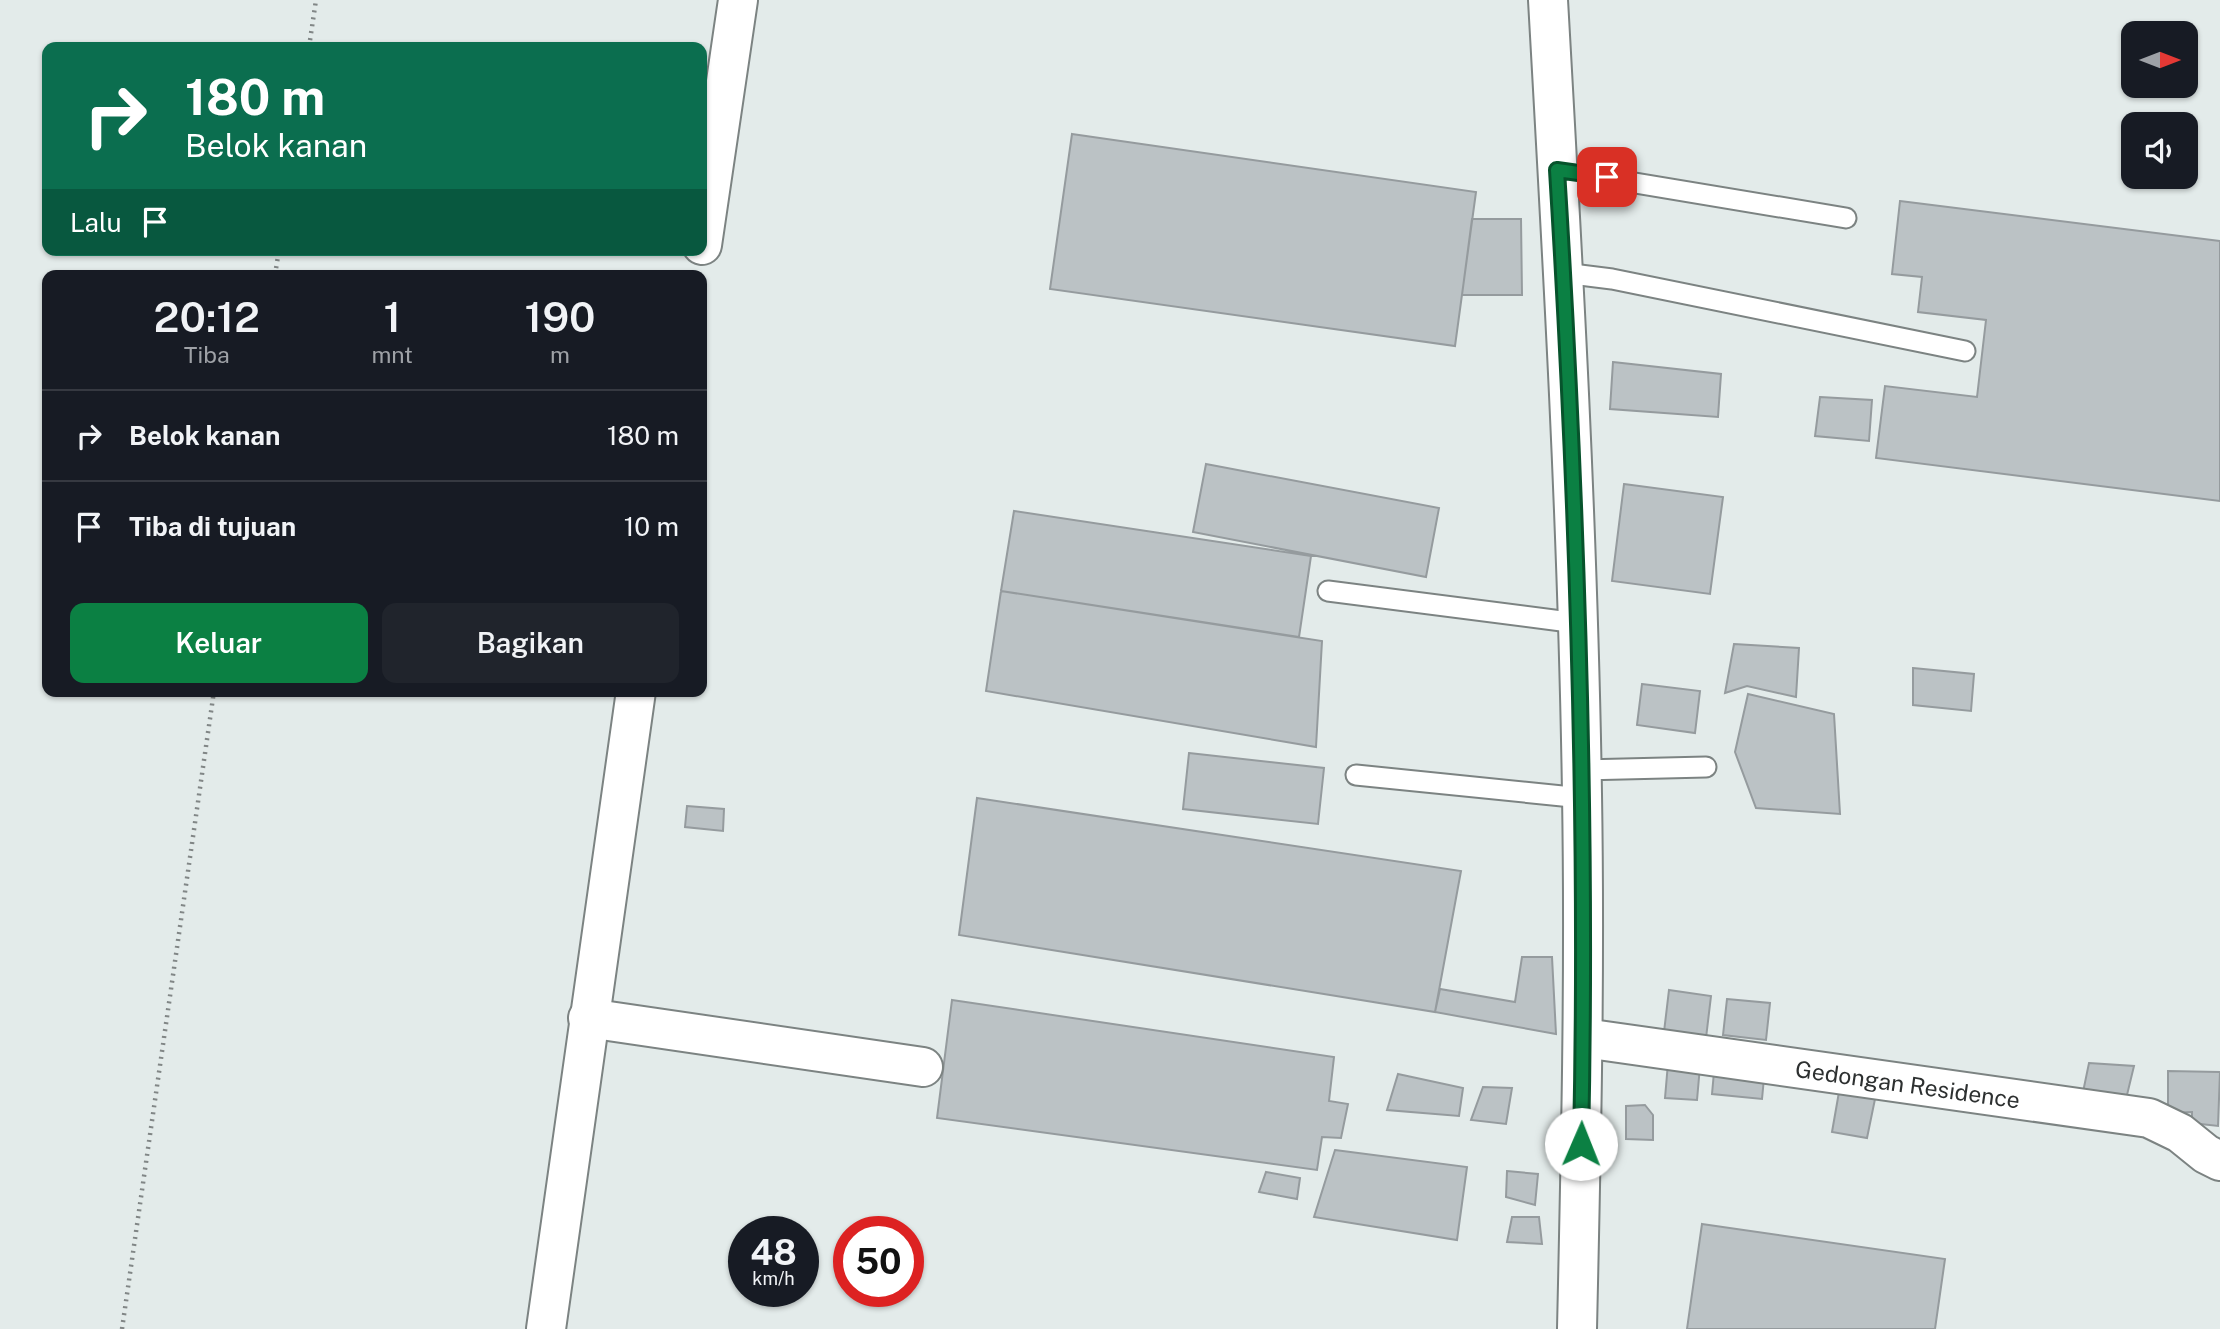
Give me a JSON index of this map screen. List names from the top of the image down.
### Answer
{
  "streets": {
    "street": ["Gedongan Residence"]
  },
  "north": "right",
  "page": {
    "turn": ["180 m", "Belok kanan"],
    "then": "Lalu",
    "eta": [
      "20:12",
      "Tiba",
      "1",
      "mnt",
      "190",
      "m"
    ],
    "list": [
      {
        "name": "Belok kanan",
        "value": "180 m"
      },
      {
        "name": "Tiba di tujuan",
        "value": "10 m"
      }
    ],
    "buttons": ["Keluar", "Bagikan"],
    "speed": "48 km/h",
    "limit": "50"
  }
}
